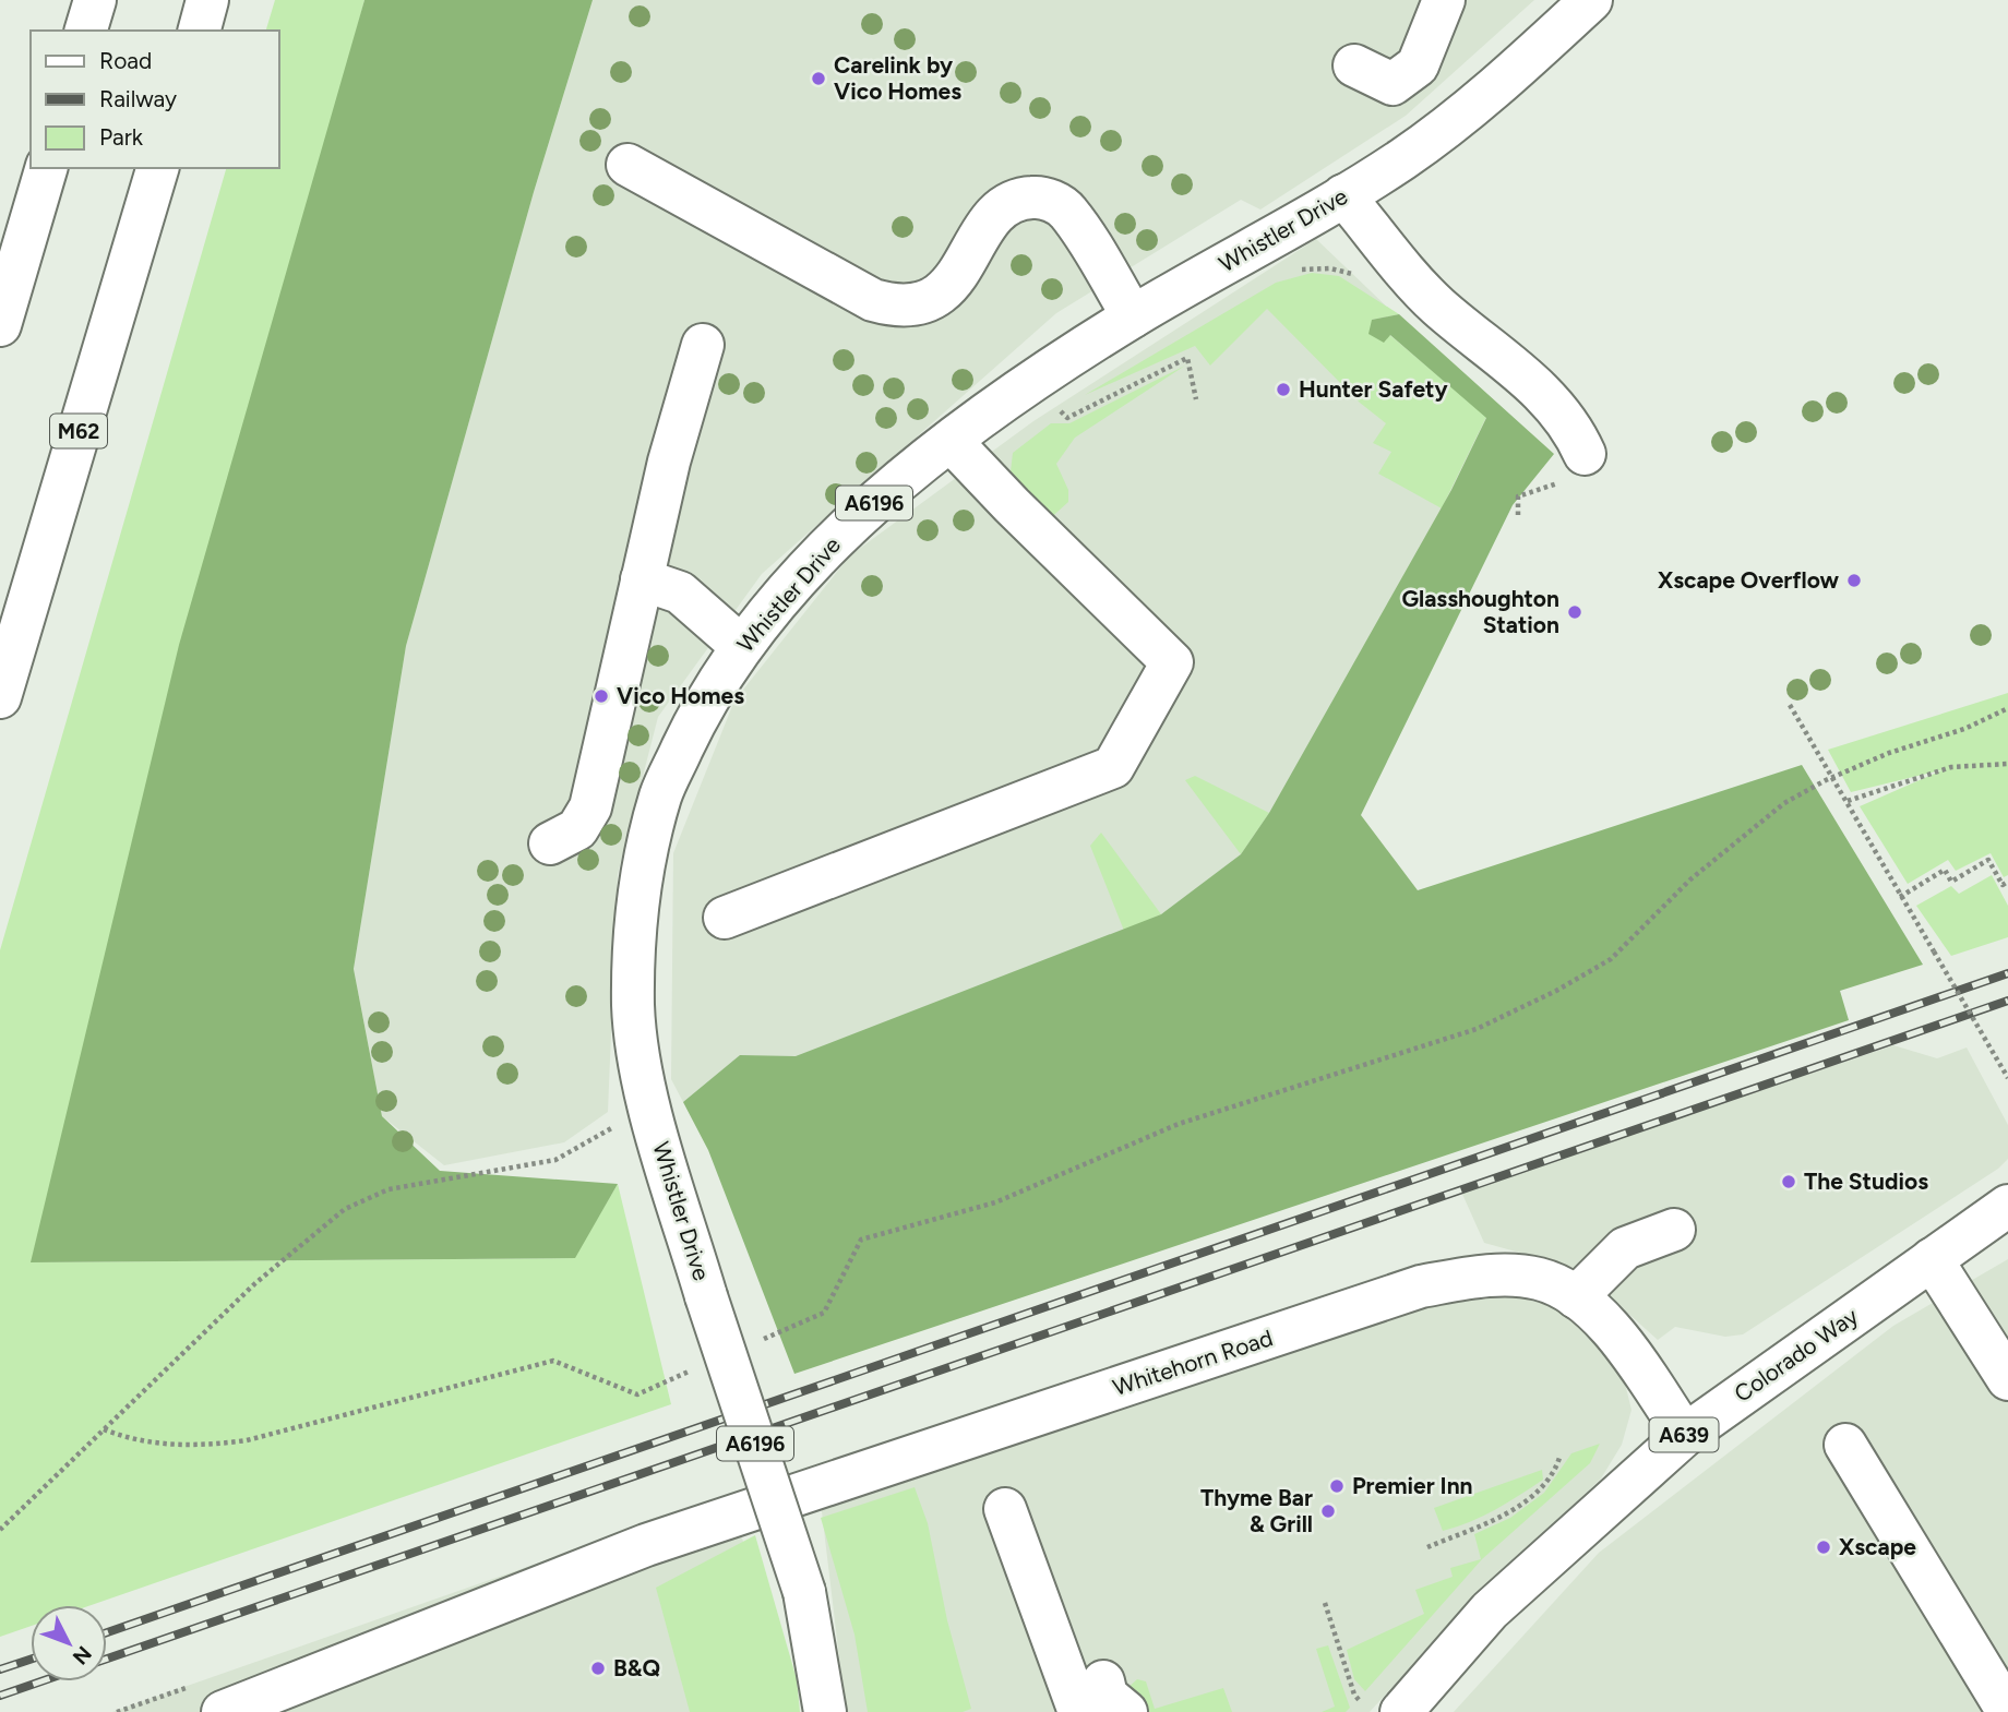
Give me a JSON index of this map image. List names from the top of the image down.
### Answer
{
  "streets": {
    "main road": [
      "Whistler Drive",
      "M62",
      "A6196",
      "Colorado Way",
      "Whitehorn Road",
      "A639"
    ]
  },
  "crossings": [
    ["Colorado Way", "Whitehorn Road"]
  ],
  "places": [
    "Carelink by Vico Homes",
    "Hunter Safety",
    "Xscape Overflow",
    "Glasshoughton Station",
    "Vico Homes",
    "The Studios",
    "Premier Inn",
    "Thyme Bar & Grill",
    "Xscape",
    "B&Q"
  ],
  "legend": ["Road", "Railway", "Park"],
  "north": "bottom right"
}
